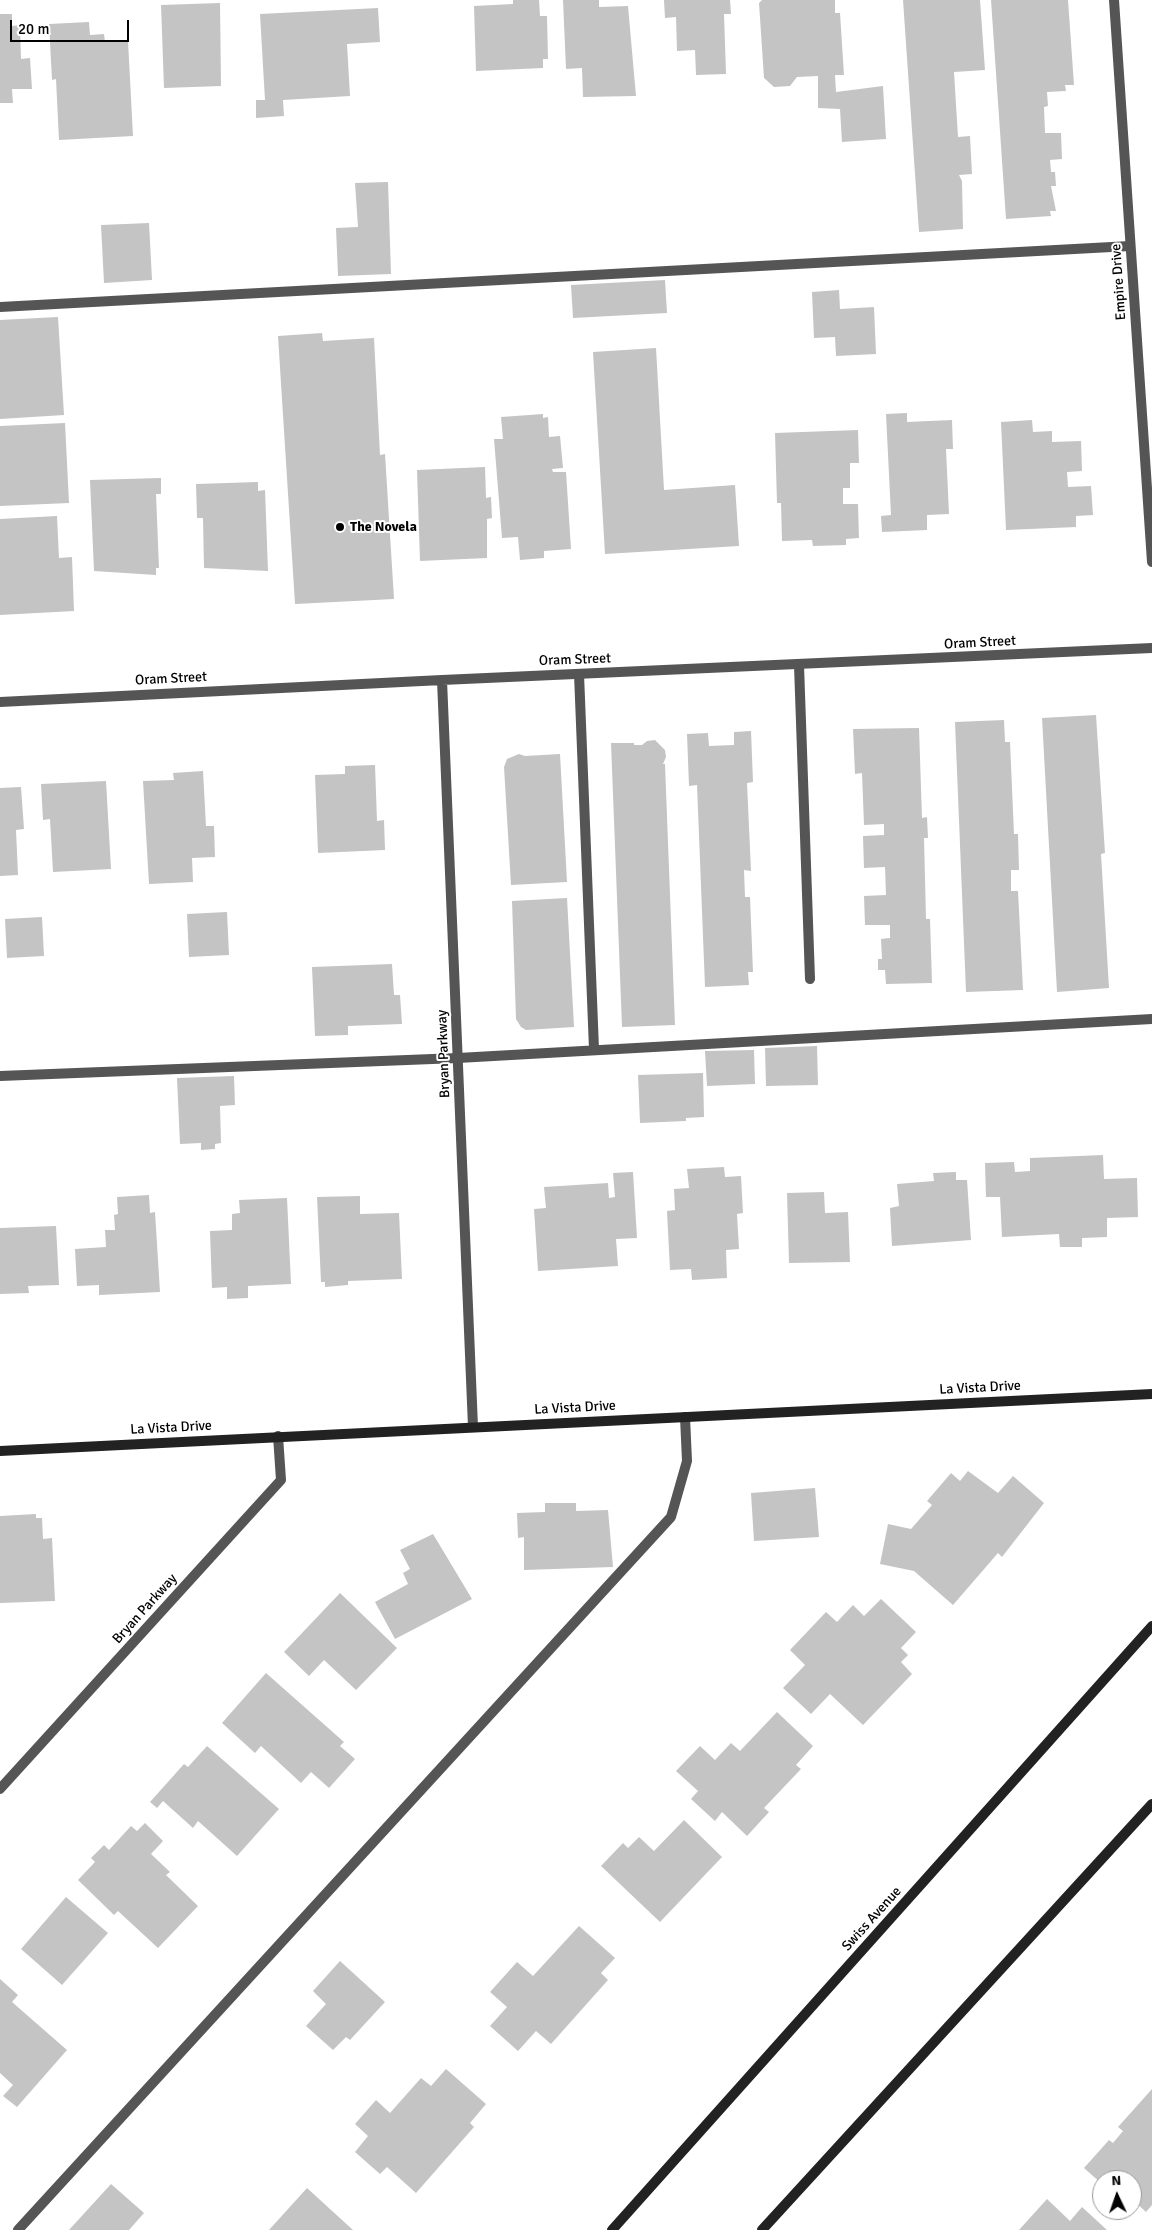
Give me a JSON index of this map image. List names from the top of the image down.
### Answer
{
  "streets": {
    "street": [
      "Empire Drive",
      "Oram Street",
      "Bryan Parkway",
      "La Vista Drive",
      "Swiss Avenue"
    ]
  },
  "crossings": [
    ["Oram Street", "Bryan Parkway"],
    ["Bryan Parkway", "La Vista Drive"]
  ],
  "places": ["The Novela"],
  "scale_bar": "20 m",
  "north": "top"
}
